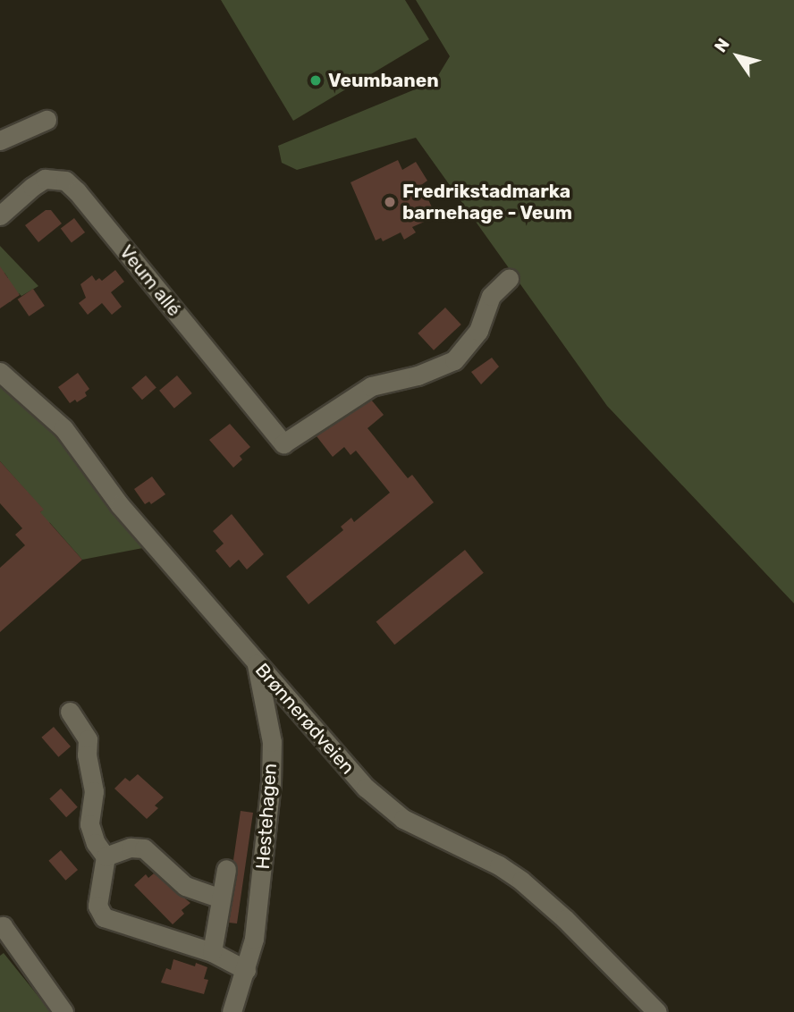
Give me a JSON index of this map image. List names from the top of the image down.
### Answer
{
  "streets": {
    "street": ["Veum allé", "Brønnerødveien", "Hestehagen"]
  },
  "crossings": [
    ["Brønnerødveien", "Hestehagen"]
  ],
  "places": ["Veumbanen", "Fredrikstadmarka barnehage - Veum"],
  "north": "top left"
}
